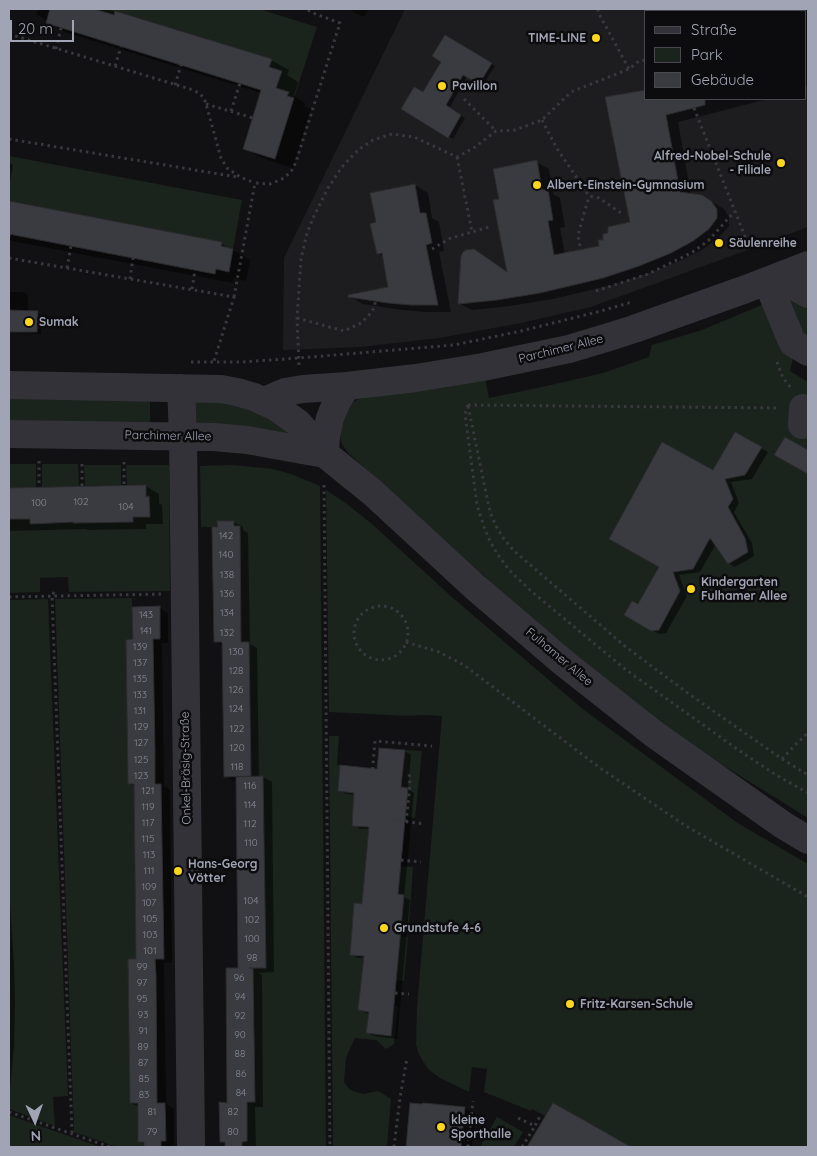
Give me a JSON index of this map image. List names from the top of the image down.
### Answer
{
  "streets": {
    "street": ["Parchimer Allee", "Fulhamer Allee", "Onkel-Bräsig-Straße"]
  },
  "crossings": [
    ["Parchimer Allee", "Fulhamer Allee"],
    ["Parchimer Allee", "Onkel-Bräsig-Straße"]
  ],
  "places": [
    "TIME-LINE",
    "Pavillon",
    "Alfred-Nobel-Schule - Filiale",
    "Albert-Einstein-Gymnasium",
    "Säulenreihe",
    "Sumak",
    "Kindergarten Fulhamer Allee",
    "Hans-Georg Vötter",
    "Grundstufe 4-6",
    "Fritz-Karsen-Schule",
    "kleine Sporthalle"
  ],
  "house_numbers": [
    "102",
    "100",
    "104",
    "142",
    "140",
    "138",
    "136",
    "134",
    "143",
    "141",
    "132",
    "139",
    "130",
    "137",
    "128",
    "135",
    "126",
    "133",
    "124",
    "131",
    "129",
    "122",
    "127",
    "120",
    "125",
    "118",
    "123",
    "116",
    "121",
    "114",
    "119",
    "117",
    "112",
    "115",
    "110",
    "113",
    "111",
    "109",
    "104",
    "107",
    "105",
    "102",
    "103",
    "100",
    "101",
    "98",
    "99",
    "96",
    "97",
    "94",
    "95",
    "93",
    "92",
    "91",
    "90",
    "89",
    "88",
    "87",
    "86",
    "85",
    "84",
    "83",
    "81",
    "82",
    "79",
    "80"
  ],
  "legend": ["Straße", "Park", "Gebäude"],
  "scale_bar": "20 m",
  "north": "bottom"
}
